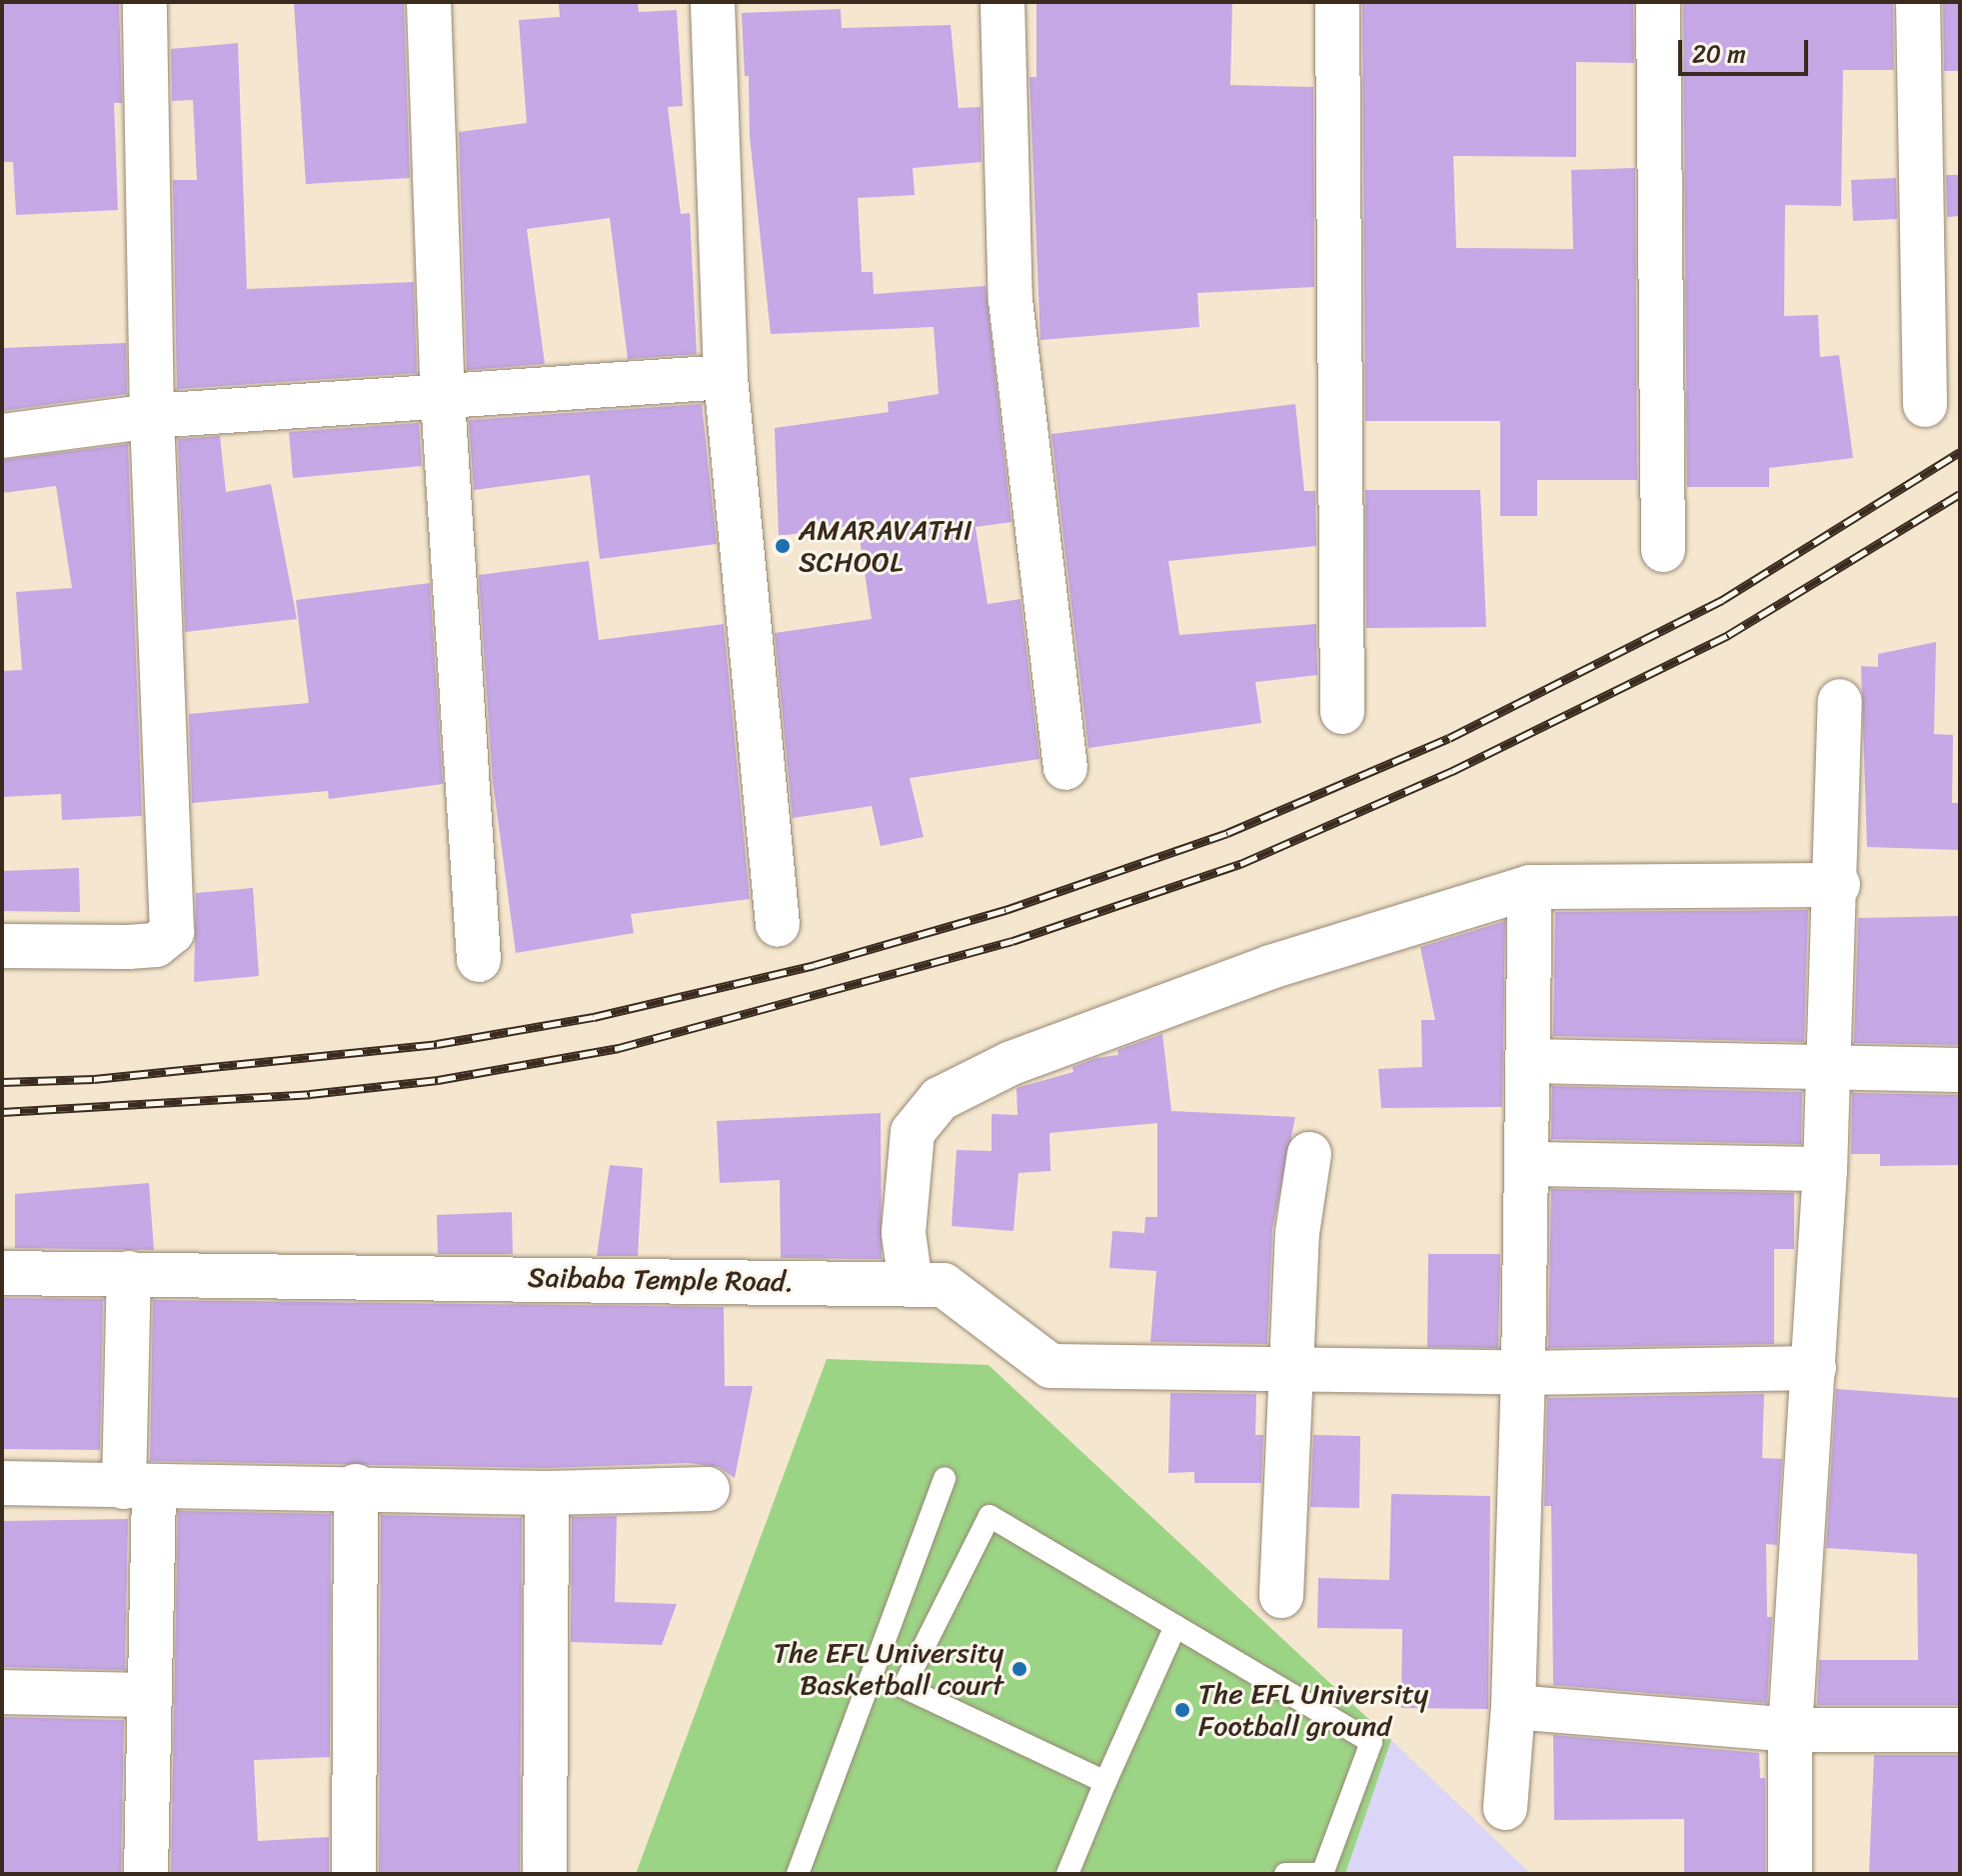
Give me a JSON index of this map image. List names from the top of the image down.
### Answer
{
  "streets": {
    "street": ["Saibaba Temple Road."]
  },
  "places": ["AMARAVATHI SCHOOL", "The EFL University Basketball court", "The EFL University Football ground"],
  "scale_bar": "20 m"
}
